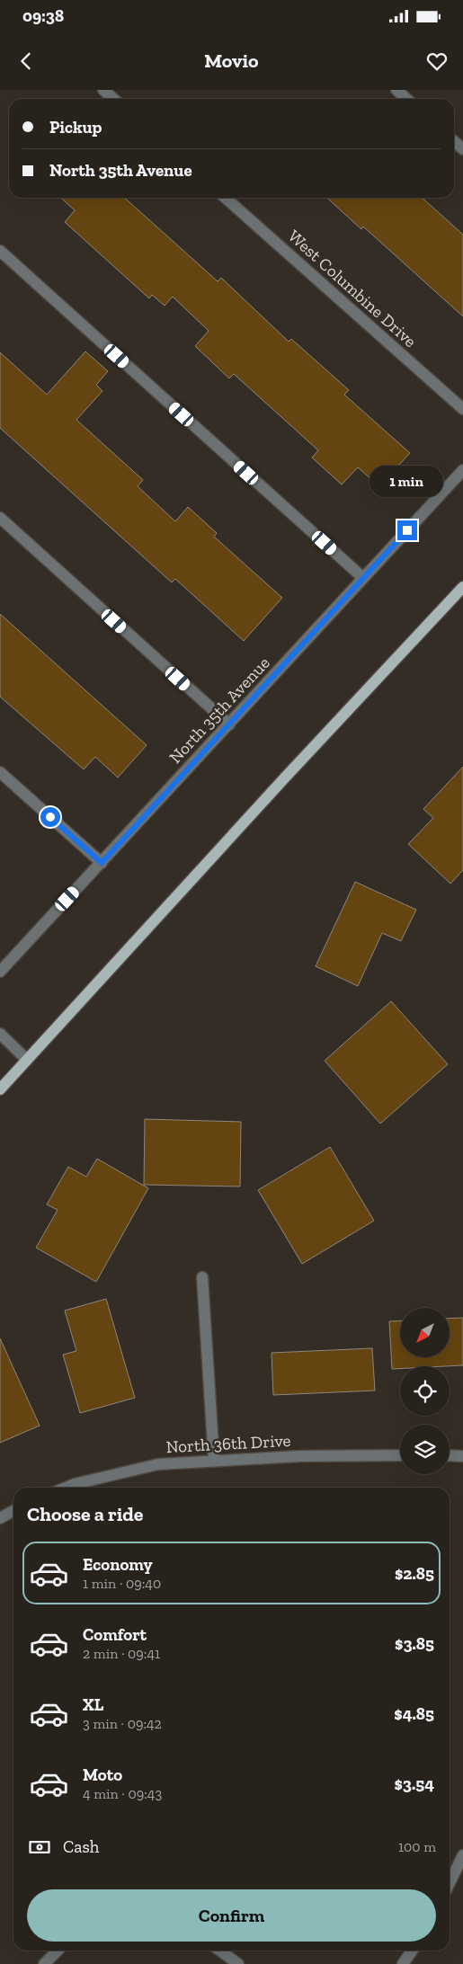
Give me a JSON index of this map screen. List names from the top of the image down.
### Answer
{
  "streets": {
    "street": ["West Columbine Drive", "North 35th Avenue", "North 36th Drive"]
  },
  "north": "bottom left",
  "page": {
    "status": "09:38",
    "header": "Movio",
    "banner": ["Pickup", "North 35th Avenue"],
    "bubble": "1 min",
    "heading": "Choose a ride",
    "list": [
      {
        "name": "Economy",
        "note": "1 min · 09:40",
        "value": "$2.85"
      },
      {
        "name": "Comfort",
        "note": "2 min · 09:41",
        "value": "$3.85"
      },
      {
        "name": "XL",
        "note": "3 min · 09:42",
        "value": "$4.85"
      },
      {
        "name": "Moto",
        "note": "4 min · 09:43",
        "value": "$3.54"
      }
    ],
    "pay": ["Cash", "100 m"],
    "buttons": "Confirm"
  }
}
